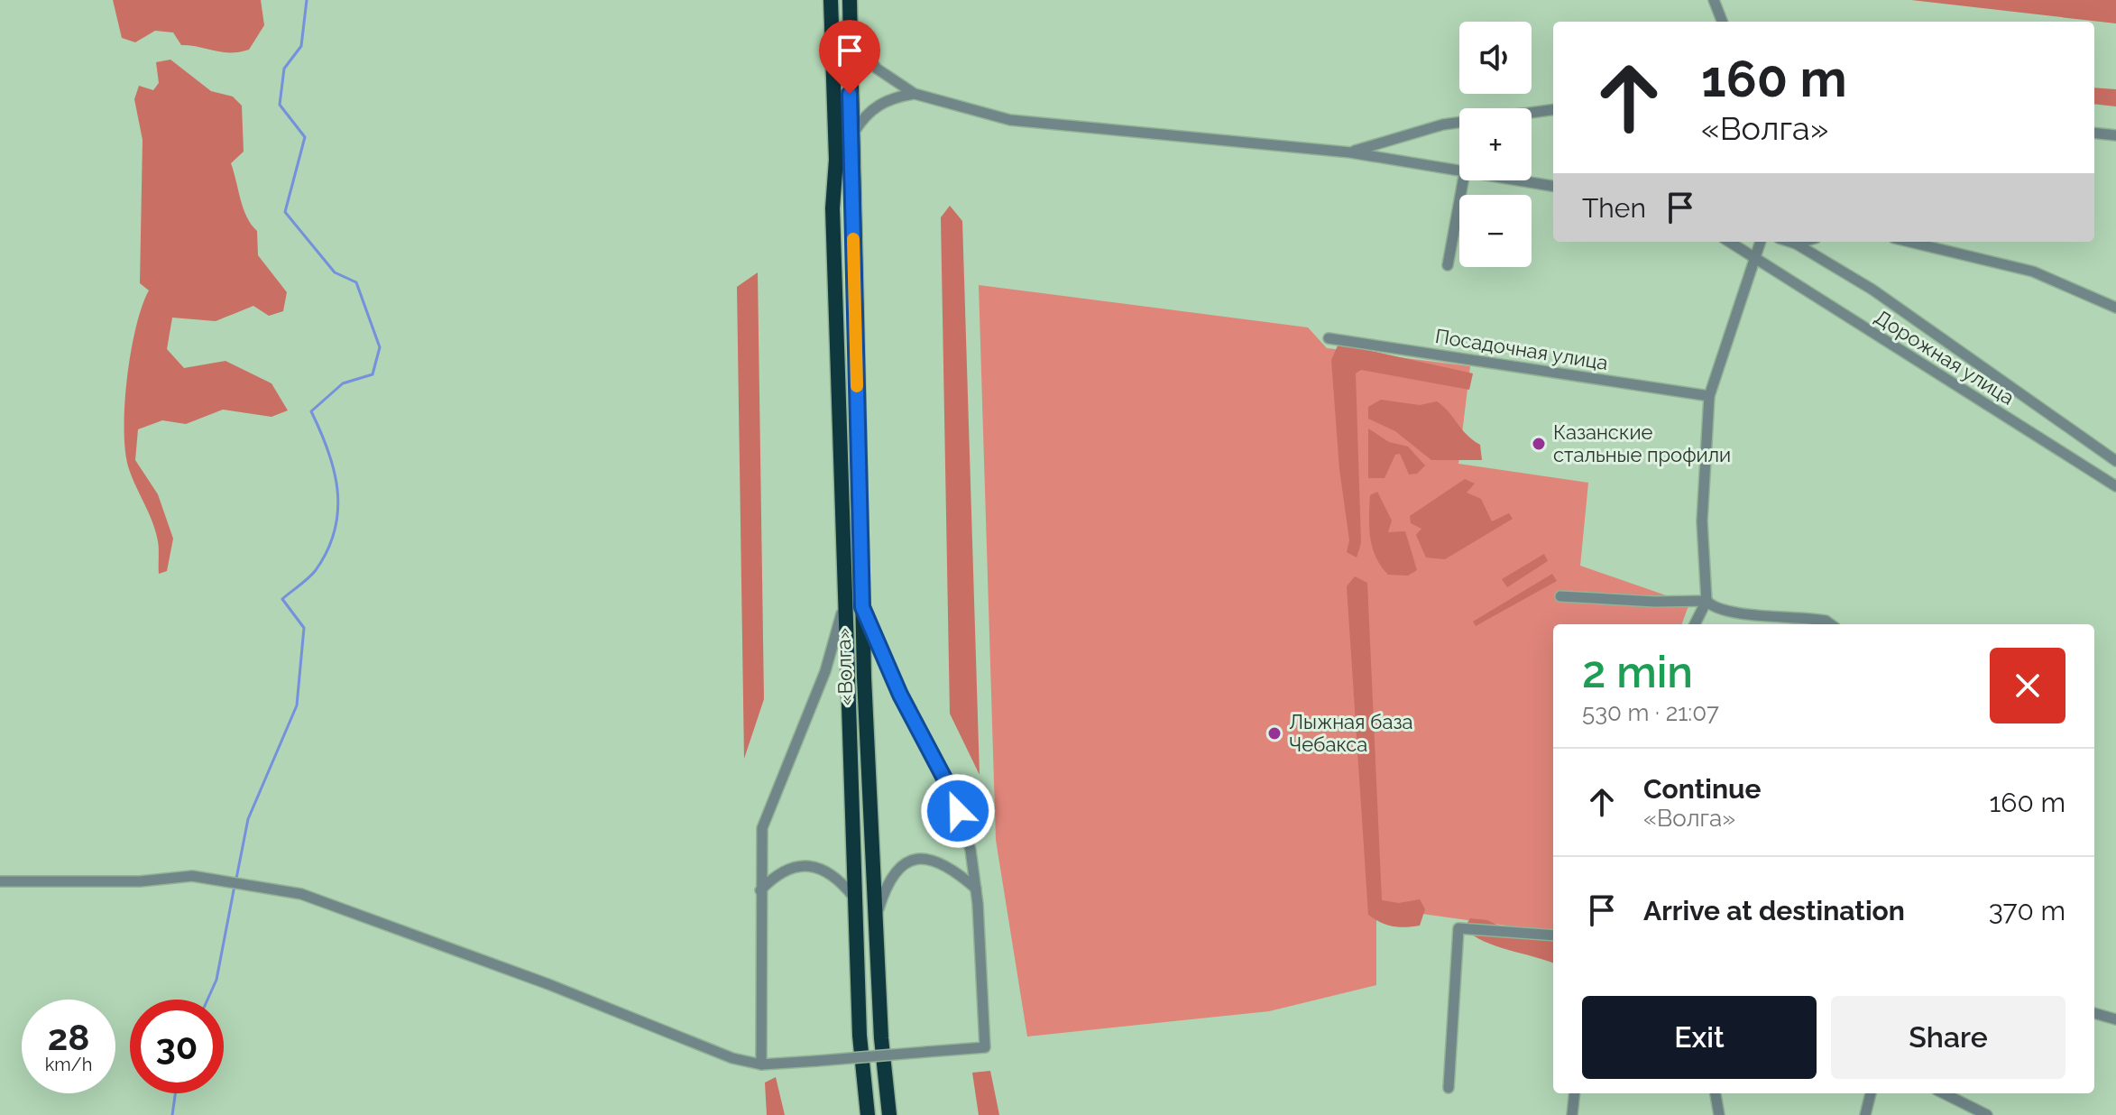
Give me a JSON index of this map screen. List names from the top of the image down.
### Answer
{
  "streets": {
    "highway": ["«Волга»"],
    "street": ["Посадочная улица", "Дорожная улица"]
  },
  "places": ["Казанские стальные профили", "Лыжная база Чебакса"],
  "page": {
    "map_buttons": ["+", "−"],
    "turn": ["160 m", "«Волга»"],
    "then": "Then",
    "heading": ["2 min", "530 m · 21:07"],
    "list": [
      {
        "name": "Continue",
        "note": "«Волга»",
        "value": "160 m"
      },
      {
        "name": "Arrive at destination",
        "value": "370 m"
      }
    ],
    "buttons": ["Exit", "Share"],
    "speed": "28 km/h",
    "limit": "30"
  }
}
